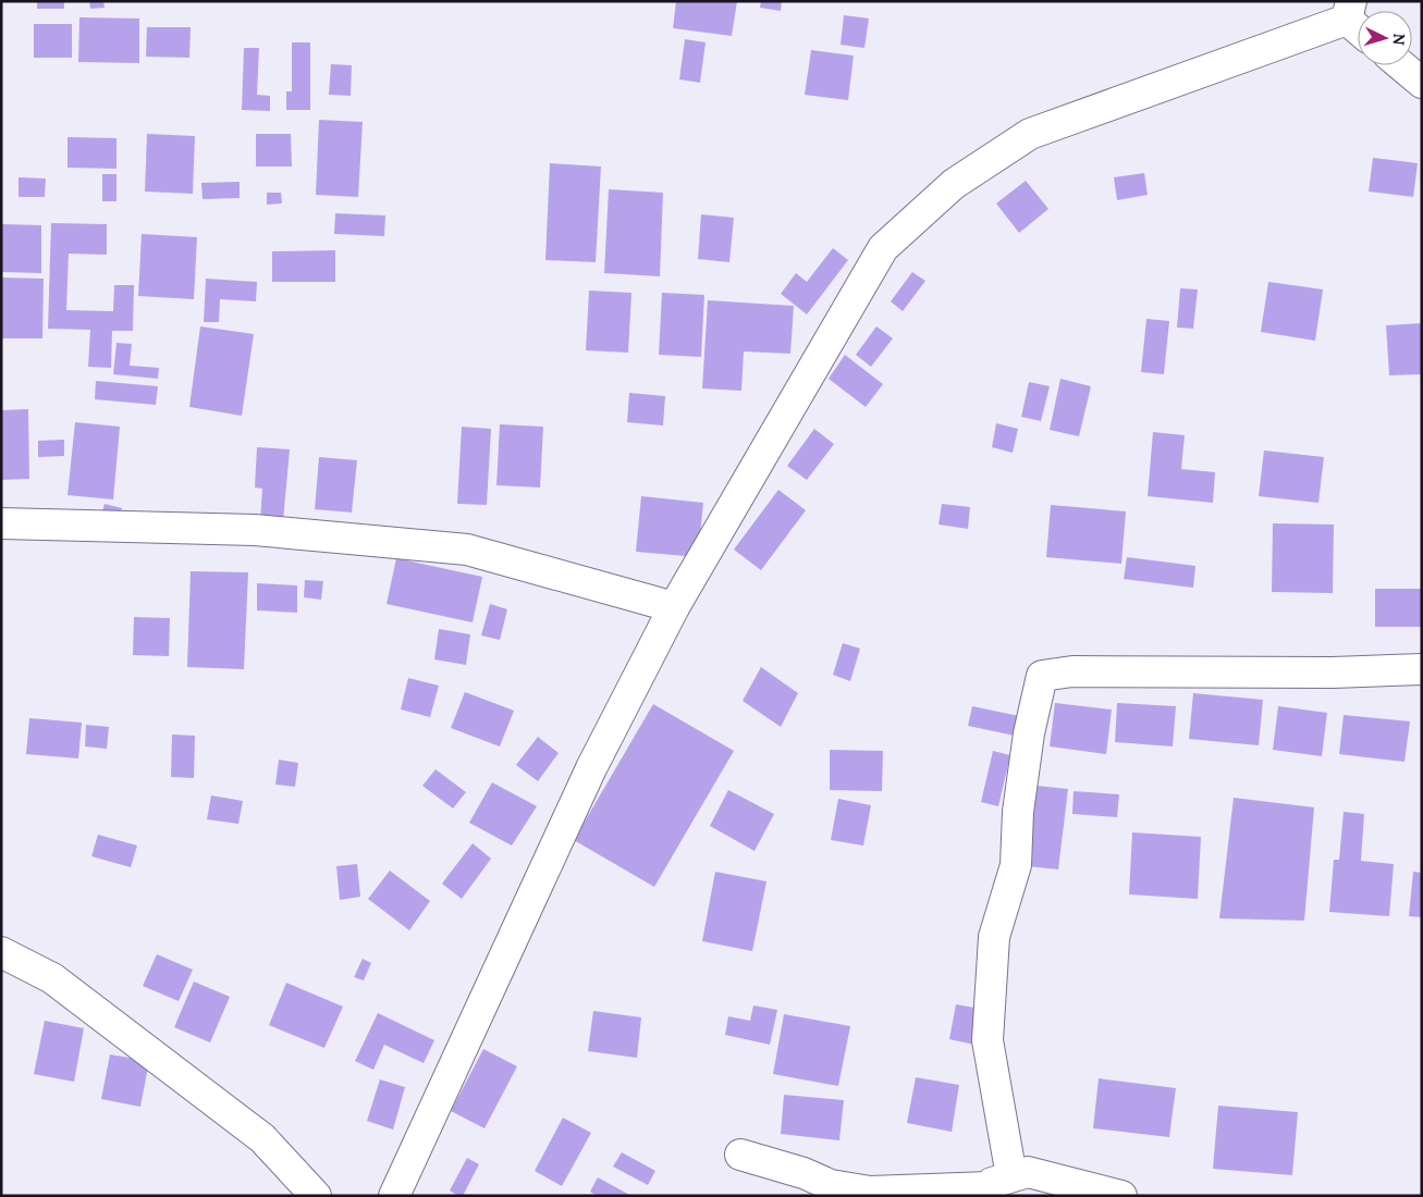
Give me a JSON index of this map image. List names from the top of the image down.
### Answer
{
  "north": "right"
}
